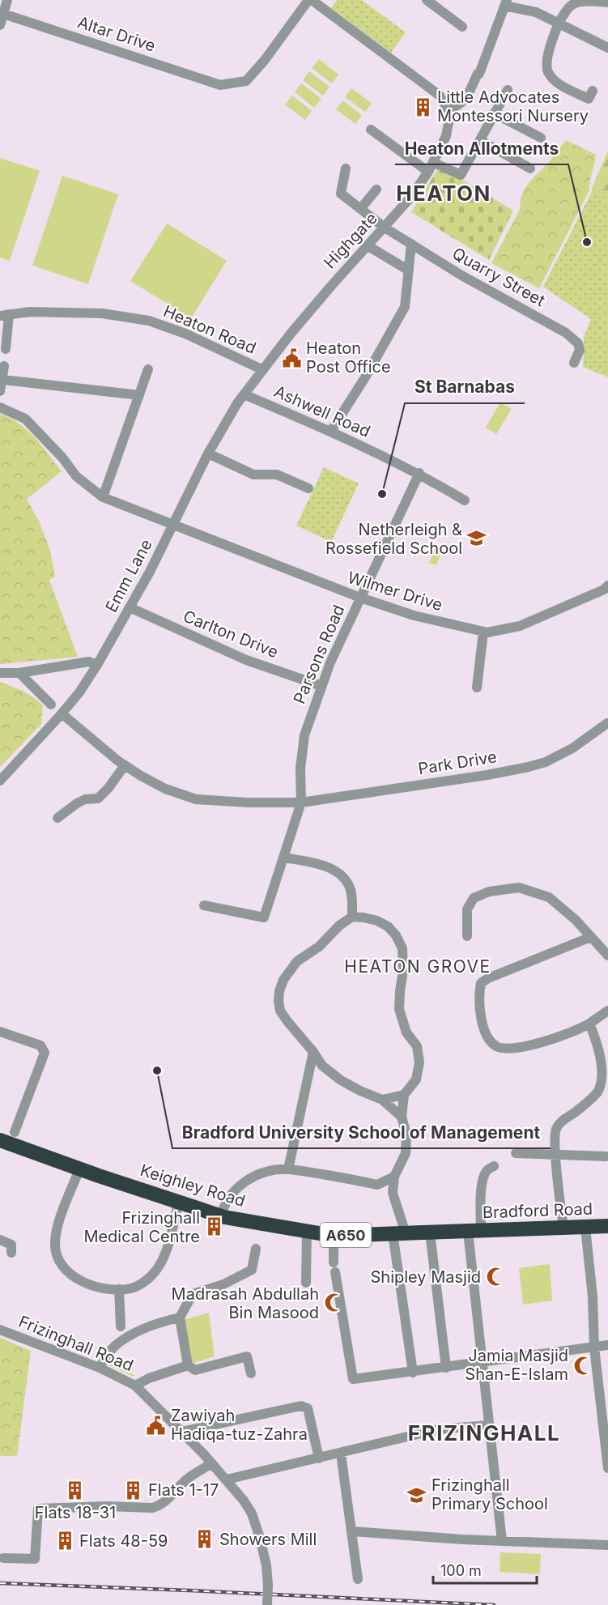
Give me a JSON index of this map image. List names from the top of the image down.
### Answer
{
  "streets": {
    "highway": ["Keighley Road", "Bradford Road", "A650"],
    "street": [
      "Altar Drive",
      "Highgate",
      "Quarry Street",
      "Heaton Road",
      "Ashwell Road",
      "Emm Lane",
      "Wilmer Drive",
      "Carlton Drive",
      "Parsons Road",
      "Park Drive",
      "Frizinghall Road"
    ]
  },
  "crossings": [
    ["Highgate", "Quarry Street"],
    ["Highgate", "Heaton Road"],
    ["Highgate", "Emm Lane"],
    ["Heaton Road", "Emm Lane"],
    ["Ashwell Road", "Emm Lane"],
    ["Ashwell Road", "Parsons Road"],
    ["Emm Lane", "Wilmer Drive"],
    ["Emm Lane", "Carlton Drive"],
    ["Emm Lane", "Park Drive"],
    ["Wilmer Drive", "Parsons Road"],
    ["Carlton Drive", "Parsons Road"],
    ["Parsons Road", "Park Drive"],
    ["Keighley Road", "Bradford Road"]
  ],
  "districts": ["HEATON", "HEATON GROVE", "FRIZINGHALL"],
  "places": {
    "building": [
      "Little Advocates Montessori Nursery",
      "Frizinghall Medical Centre",
      "Flats 18-31",
      "Flats 1-17",
      "Showers Mill",
      "Flats 48-59"
    ],
    "other": ["Heaton Allotments", "St Barnabas", "Bradford University School of Management"],
    "public building": ["Heaton Post Office", "Zawiyah Hadiqa-tuz-Zahra"],
    "school or university": ["Netherleigh & Rossefield School", "Frizinghall Primary School"],
    "mosque": ["Shipley Masjid", "Madrasah Abdullah Bin Masood", "Jamia Masjid Shan-E-Islam"]
  },
  "scale_bar": "100 m"
}
